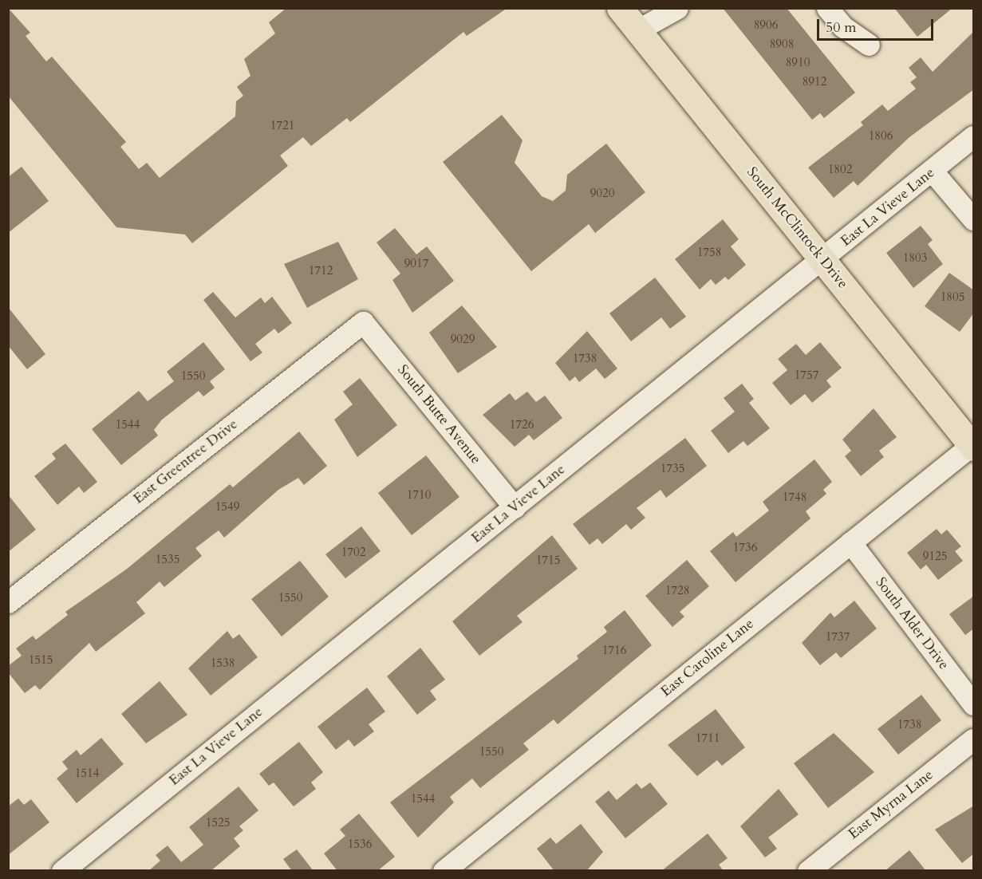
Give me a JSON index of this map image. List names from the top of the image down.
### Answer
{
  "streets": {
    "main road": ["South McClintock Drive"],
    "street": [
      "East La Vieve Lane",
      "South Butte Avenue",
      "East Greentree Drive",
      "South Alder Drive",
      "East Caroline Lane",
      "East Myrna Lane"
    ]
  },
  "crossings": [
    ["East La Vieve Lane", "South McClintock Drive"],
    ["East La Vieve Lane", "South Butte Avenue"],
    ["South McClintock Drive", "East Caroline Lane"],
    ["South Butte Avenue", "East Greentree Drive"],
    ["South Alder Drive", "East Caroline Lane"]
  ],
  "house_numbers": [
    "8906",
    "8908",
    "8910",
    "8912",
    "1721",
    "1806",
    "1802",
    "9020",
    "1758",
    "1803",
    "9017",
    "1712",
    "1805",
    "9029",
    "1738",
    "1757",
    "1550",
    "1544",
    "1726",
    "1735",
    "1710",
    "1748",
    "1549",
    "1736",
    "1702",
    "9125",
    "1535",
    "1715",
    "1728",
    "1550",
    "1737",
    "1716",
    "1515",
    "1538",
    "1738",
    "1711",
    "1550",
    "1514",
    "1544",
    "1525",
    "1536"
  ],
  "scale_bar": "50 m"
}
